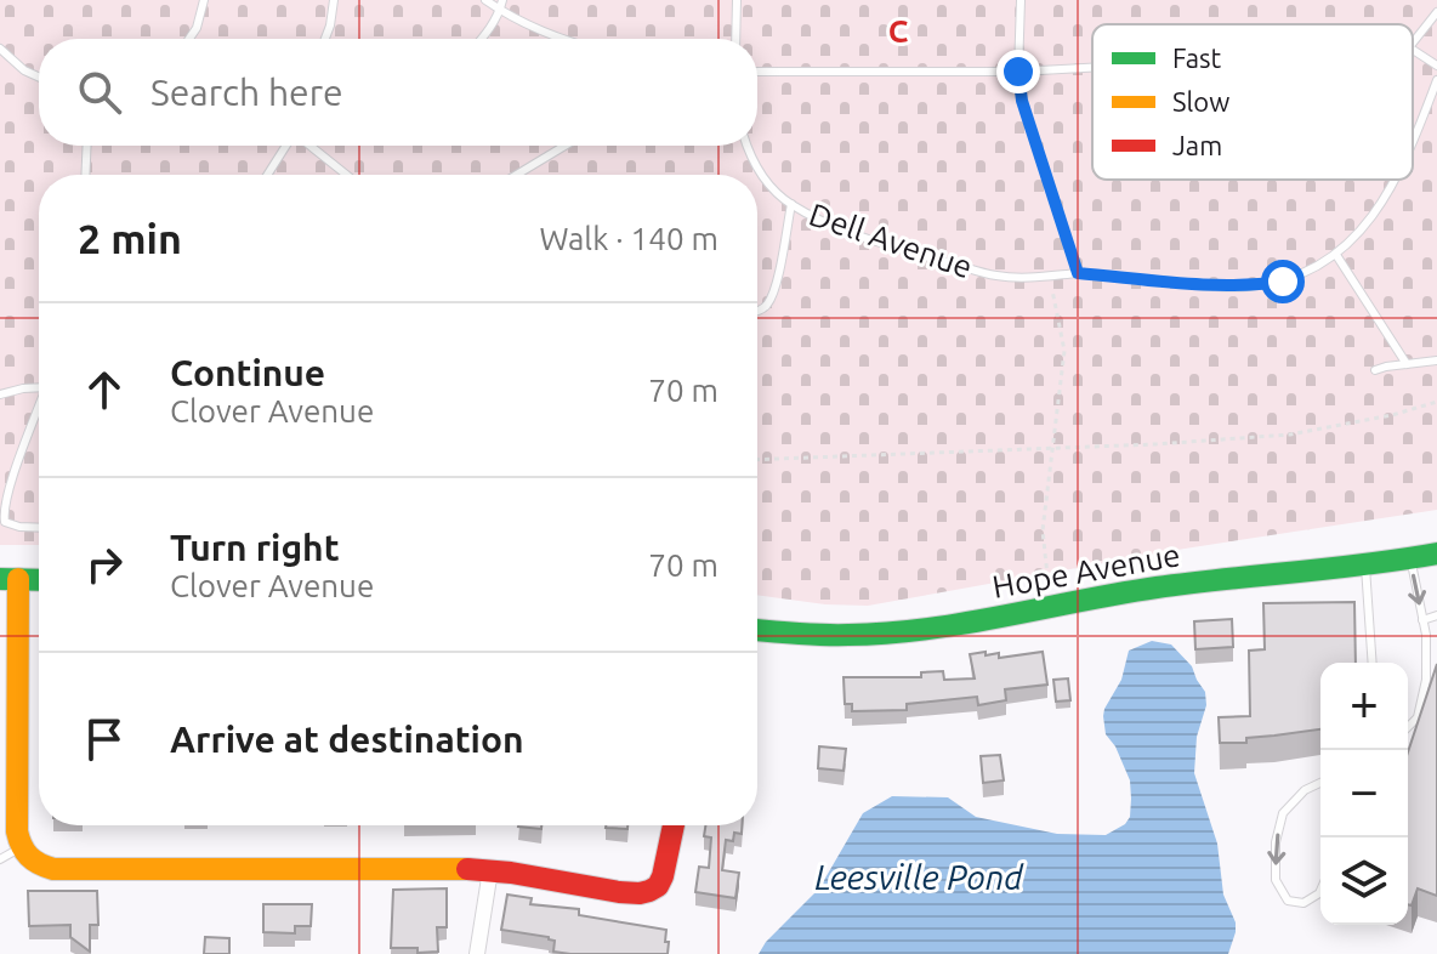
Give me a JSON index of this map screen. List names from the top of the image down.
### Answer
{
  "streets": {
    "street": ["Hope Avenue"],
    "lane": ["Dell Avenue"]
  },
  "water": ["Leesville Pond"],
  "legend": ["Fast", "Slow", "Jam"],
  "page": {
    "search": "Search here",
    "heading": ["2 min", "Walk · 140 m"],
    "list": [
      ["Continue", "Clover Avenue", "70 m"],
      ["Turn right", "Clover Avenue", "70 m"],
      "Arrive at destination"
    ],
    "map_buttons": ["+", "−"]
  },
  "grid": {
    "columns": ["C"]
  }
}
